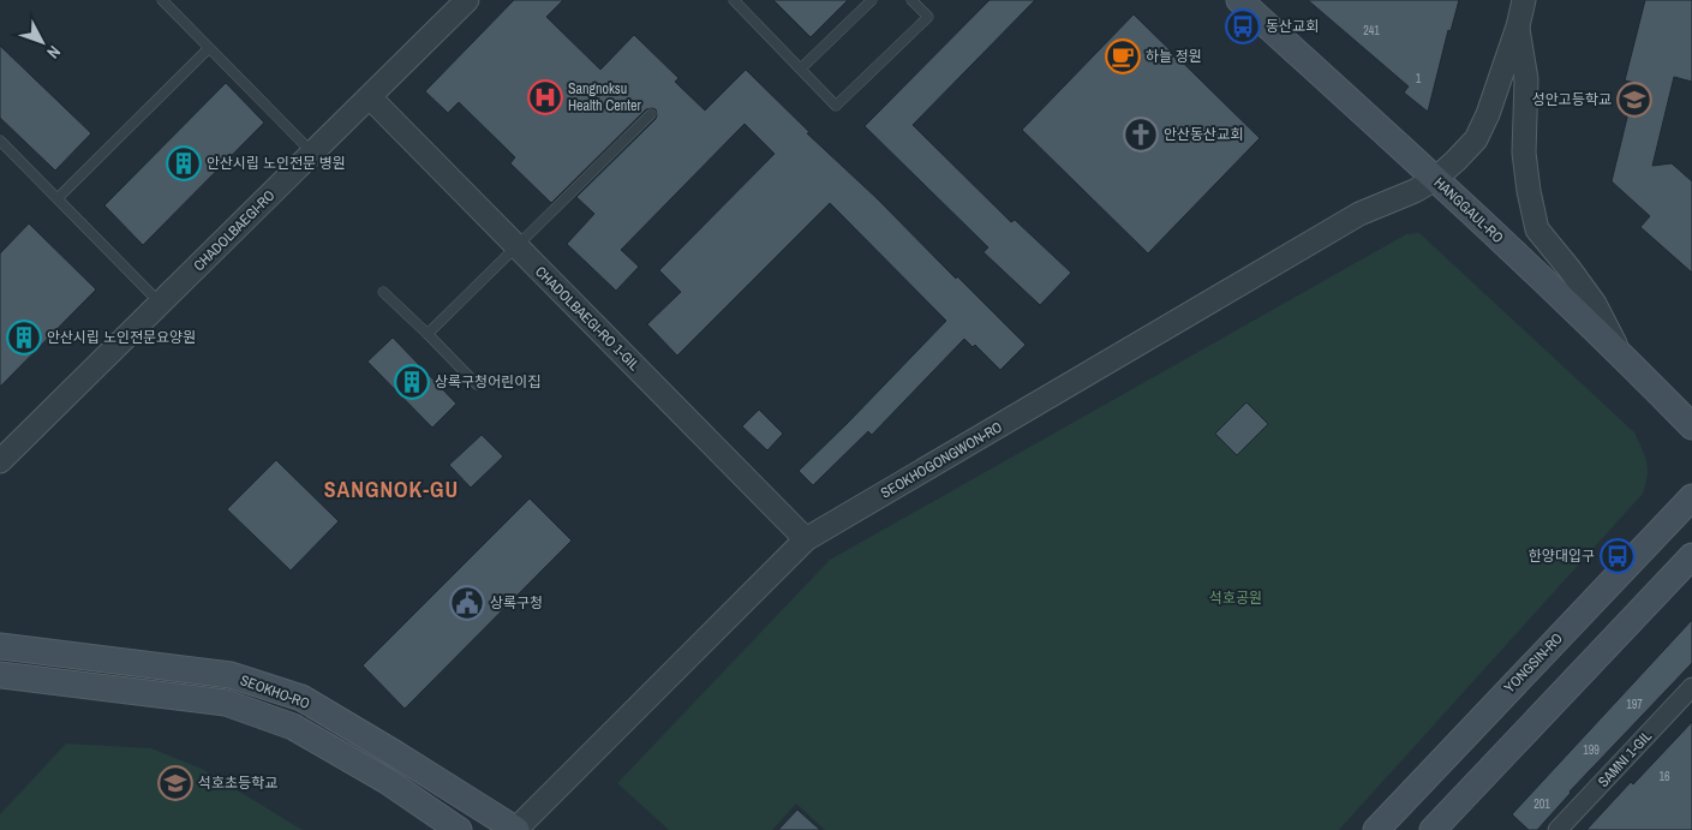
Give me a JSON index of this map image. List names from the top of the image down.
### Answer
{
  "streets": {
    "main road": ["HANGGAUL-RO", "YONGSIN-RO", "SEOKHO-RO"],
    "street": [
      "CHADOLBAEGI-RO",
      "CHADOLBAEGI-RO 1-GIL",
      "SEOKHOGONGWON-RO",
      "SAMNI 1-GIL"
    ]
  },
  "crossings": [
    ["HANGGAUL-RO", "SEOKHOGONGWON-RO"],
    ["CHADOLBAEGI-RO", "CHADOLBAEGI-RO 1-GIL"],
    ["CHADOLBAEGI-RO 1-GIL", "SEOKHOGONGWON-RO"],
    ["SEOKHOGONGWON-RO", "SEOKHO-RO"]
  ],
  "districts": ["SANGNOK-GU"],
  "parks": ["석호공원"],
  "places": {
    "bus stop": ["동산교회", "한양대입구"],
    "cafe": ["하늘 정원"],
    "hospital": ["Sangnoksu Health Center"],
    "school or university": ["성안고등학교", "석호초등학교"],
    "church": ["안산동산교회"],
    "building": ["안산시립 노인전문 병원", "안산시립 노인전문요양원", "상록구청어린이집"],
    "public building": ["상록구청"]
  },
  "house_numbers": [
    "241",
    "1",
    "197",
    "199",
    "16",
    "201"
  ],
  "north": "bottom right"
}
